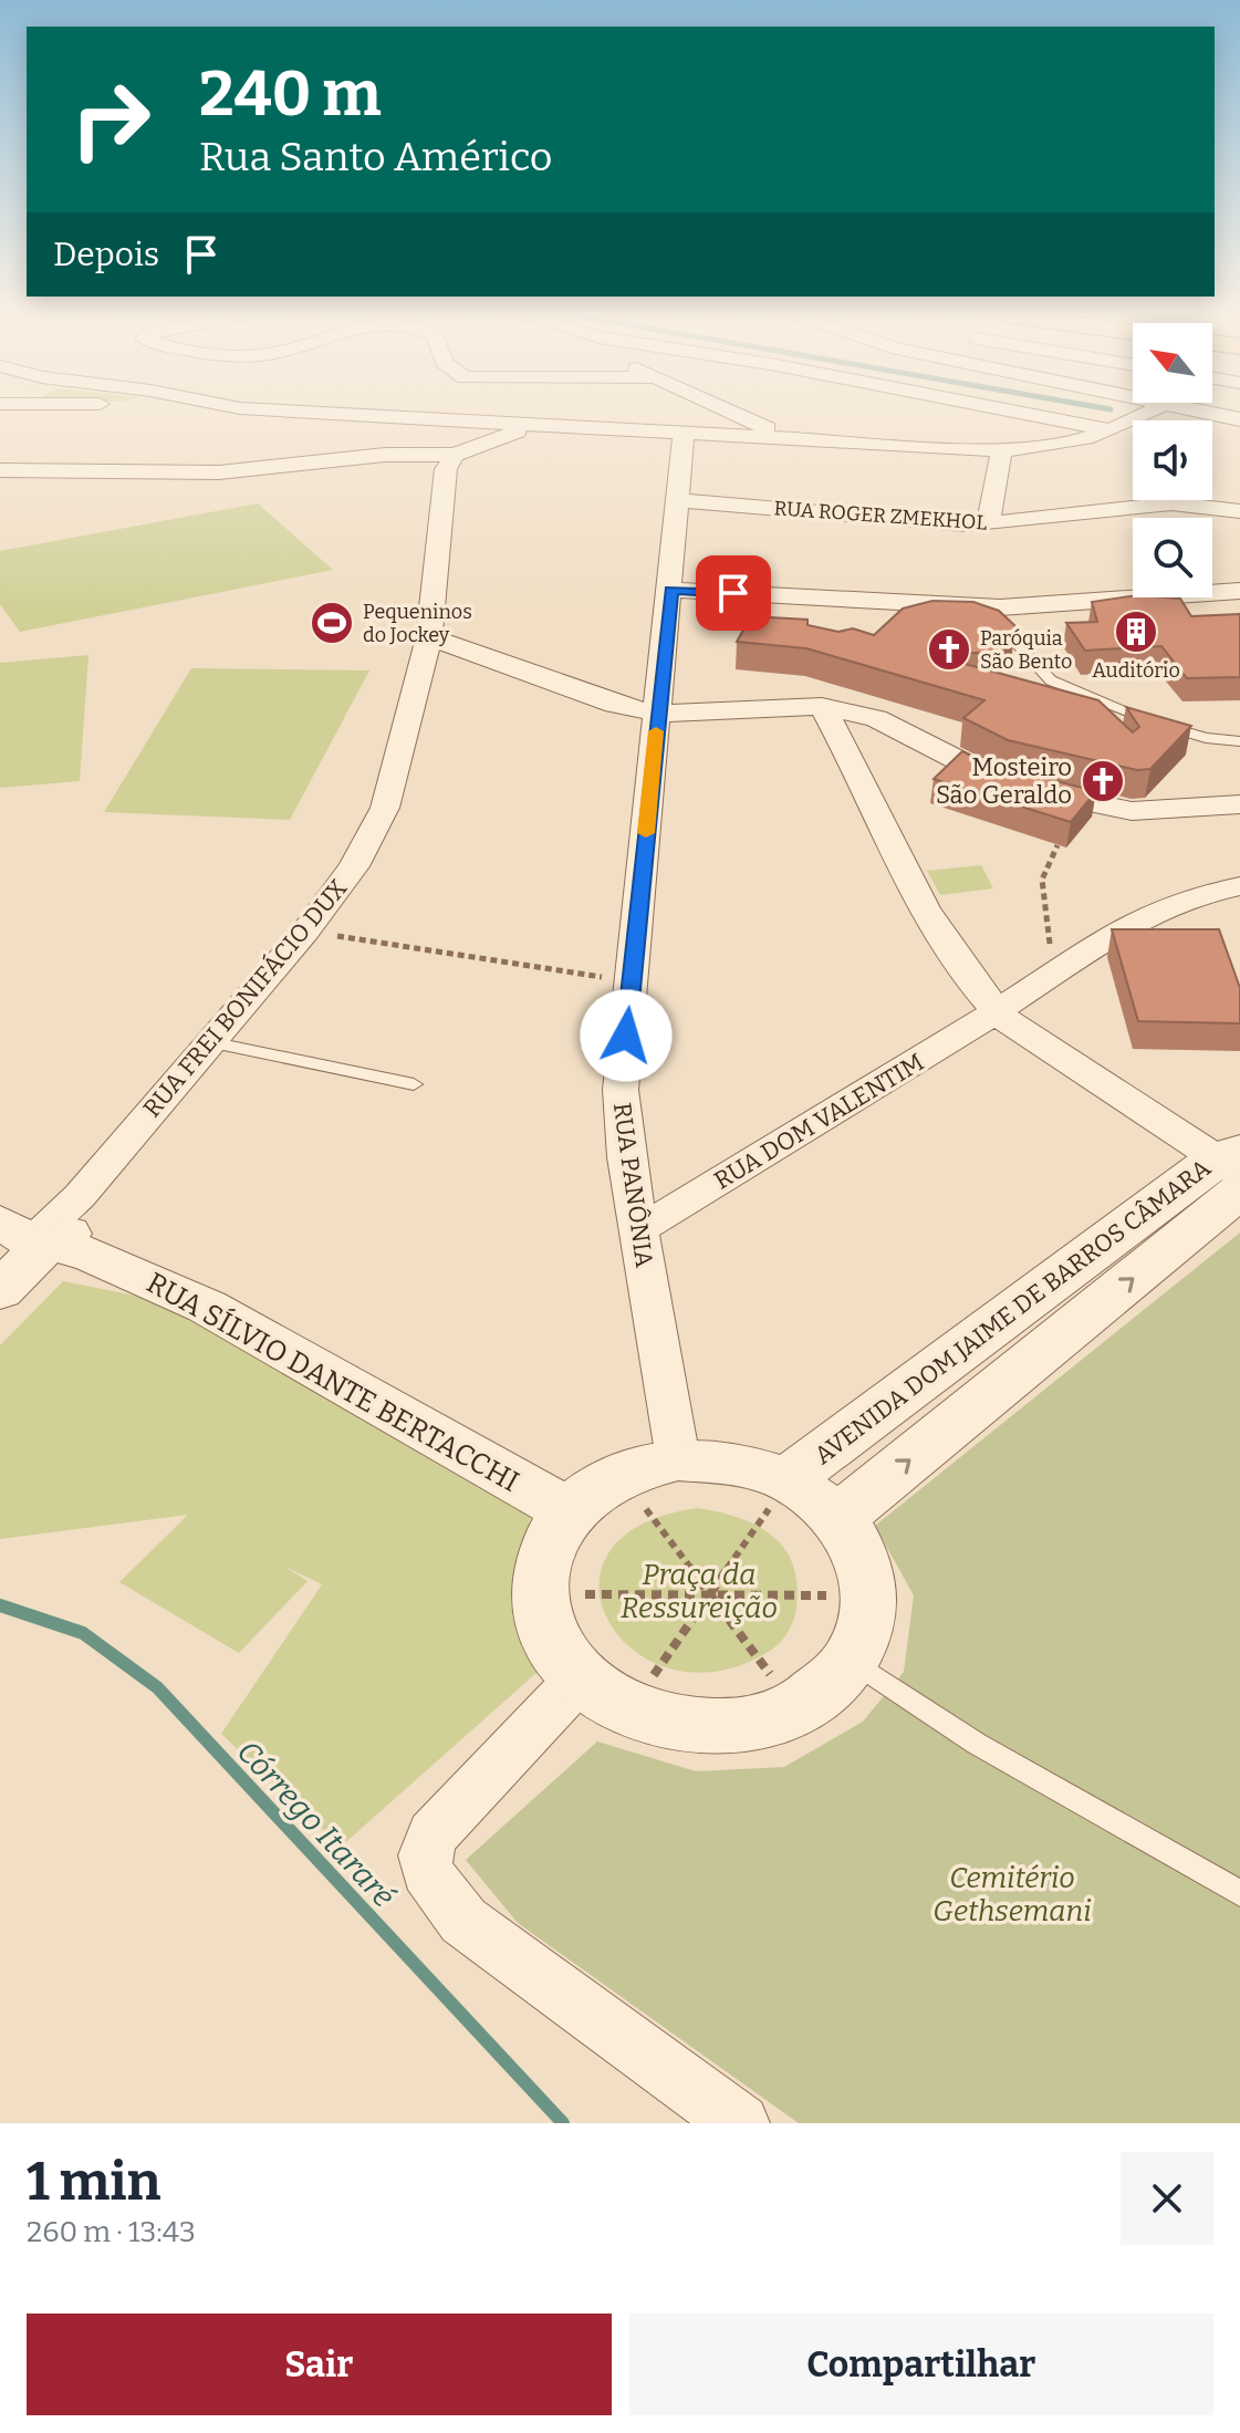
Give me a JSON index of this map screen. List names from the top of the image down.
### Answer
{
  "streets": {
    "street": [
      "RUA ROGER ZMEKHOL",
      "RUA FREI BONIFÁCIO DUX",
      "RUA DOM VALENTIM",
      "RUA PANÔNIA",
      "AVENIDA DOM JAIME DE BARROS CÂMARA",
      "RUA SÍLVIO DANTE BERTACCHI"
    ]
  },
  "crossings": [
    ["RUA ROGER ZMEKHOL", "RUA PANÔNIA"],
    ["RUA FREI BONIFÁCIO DUX", "RUA SÍLVIO DANTE BERTACCHI"],
    ["RUA DOM VALENTIM", "RUA PANÔNIA"]
  ],
  "water": ["Córrego Itararé"],
  "parks": ["Praça da Ressureição", "Cemitério Gethsemani"],
  "places": {
    "sports": ["Pequeninos do Jockey"],
    "building": ["Auditório"],
    "church": ["Paróquia São Bento", "Mosteiro São Geraldo"]
  },
  "north": "top left",
  "page": {
    "turn": ["240 m", "Rua Santo Américo"],
    "then": "Depois",
    "heading": ["1 min", "260 m · 13:43"],
    "buttons": ["Sair", "Compartilhar"]
  }
}
